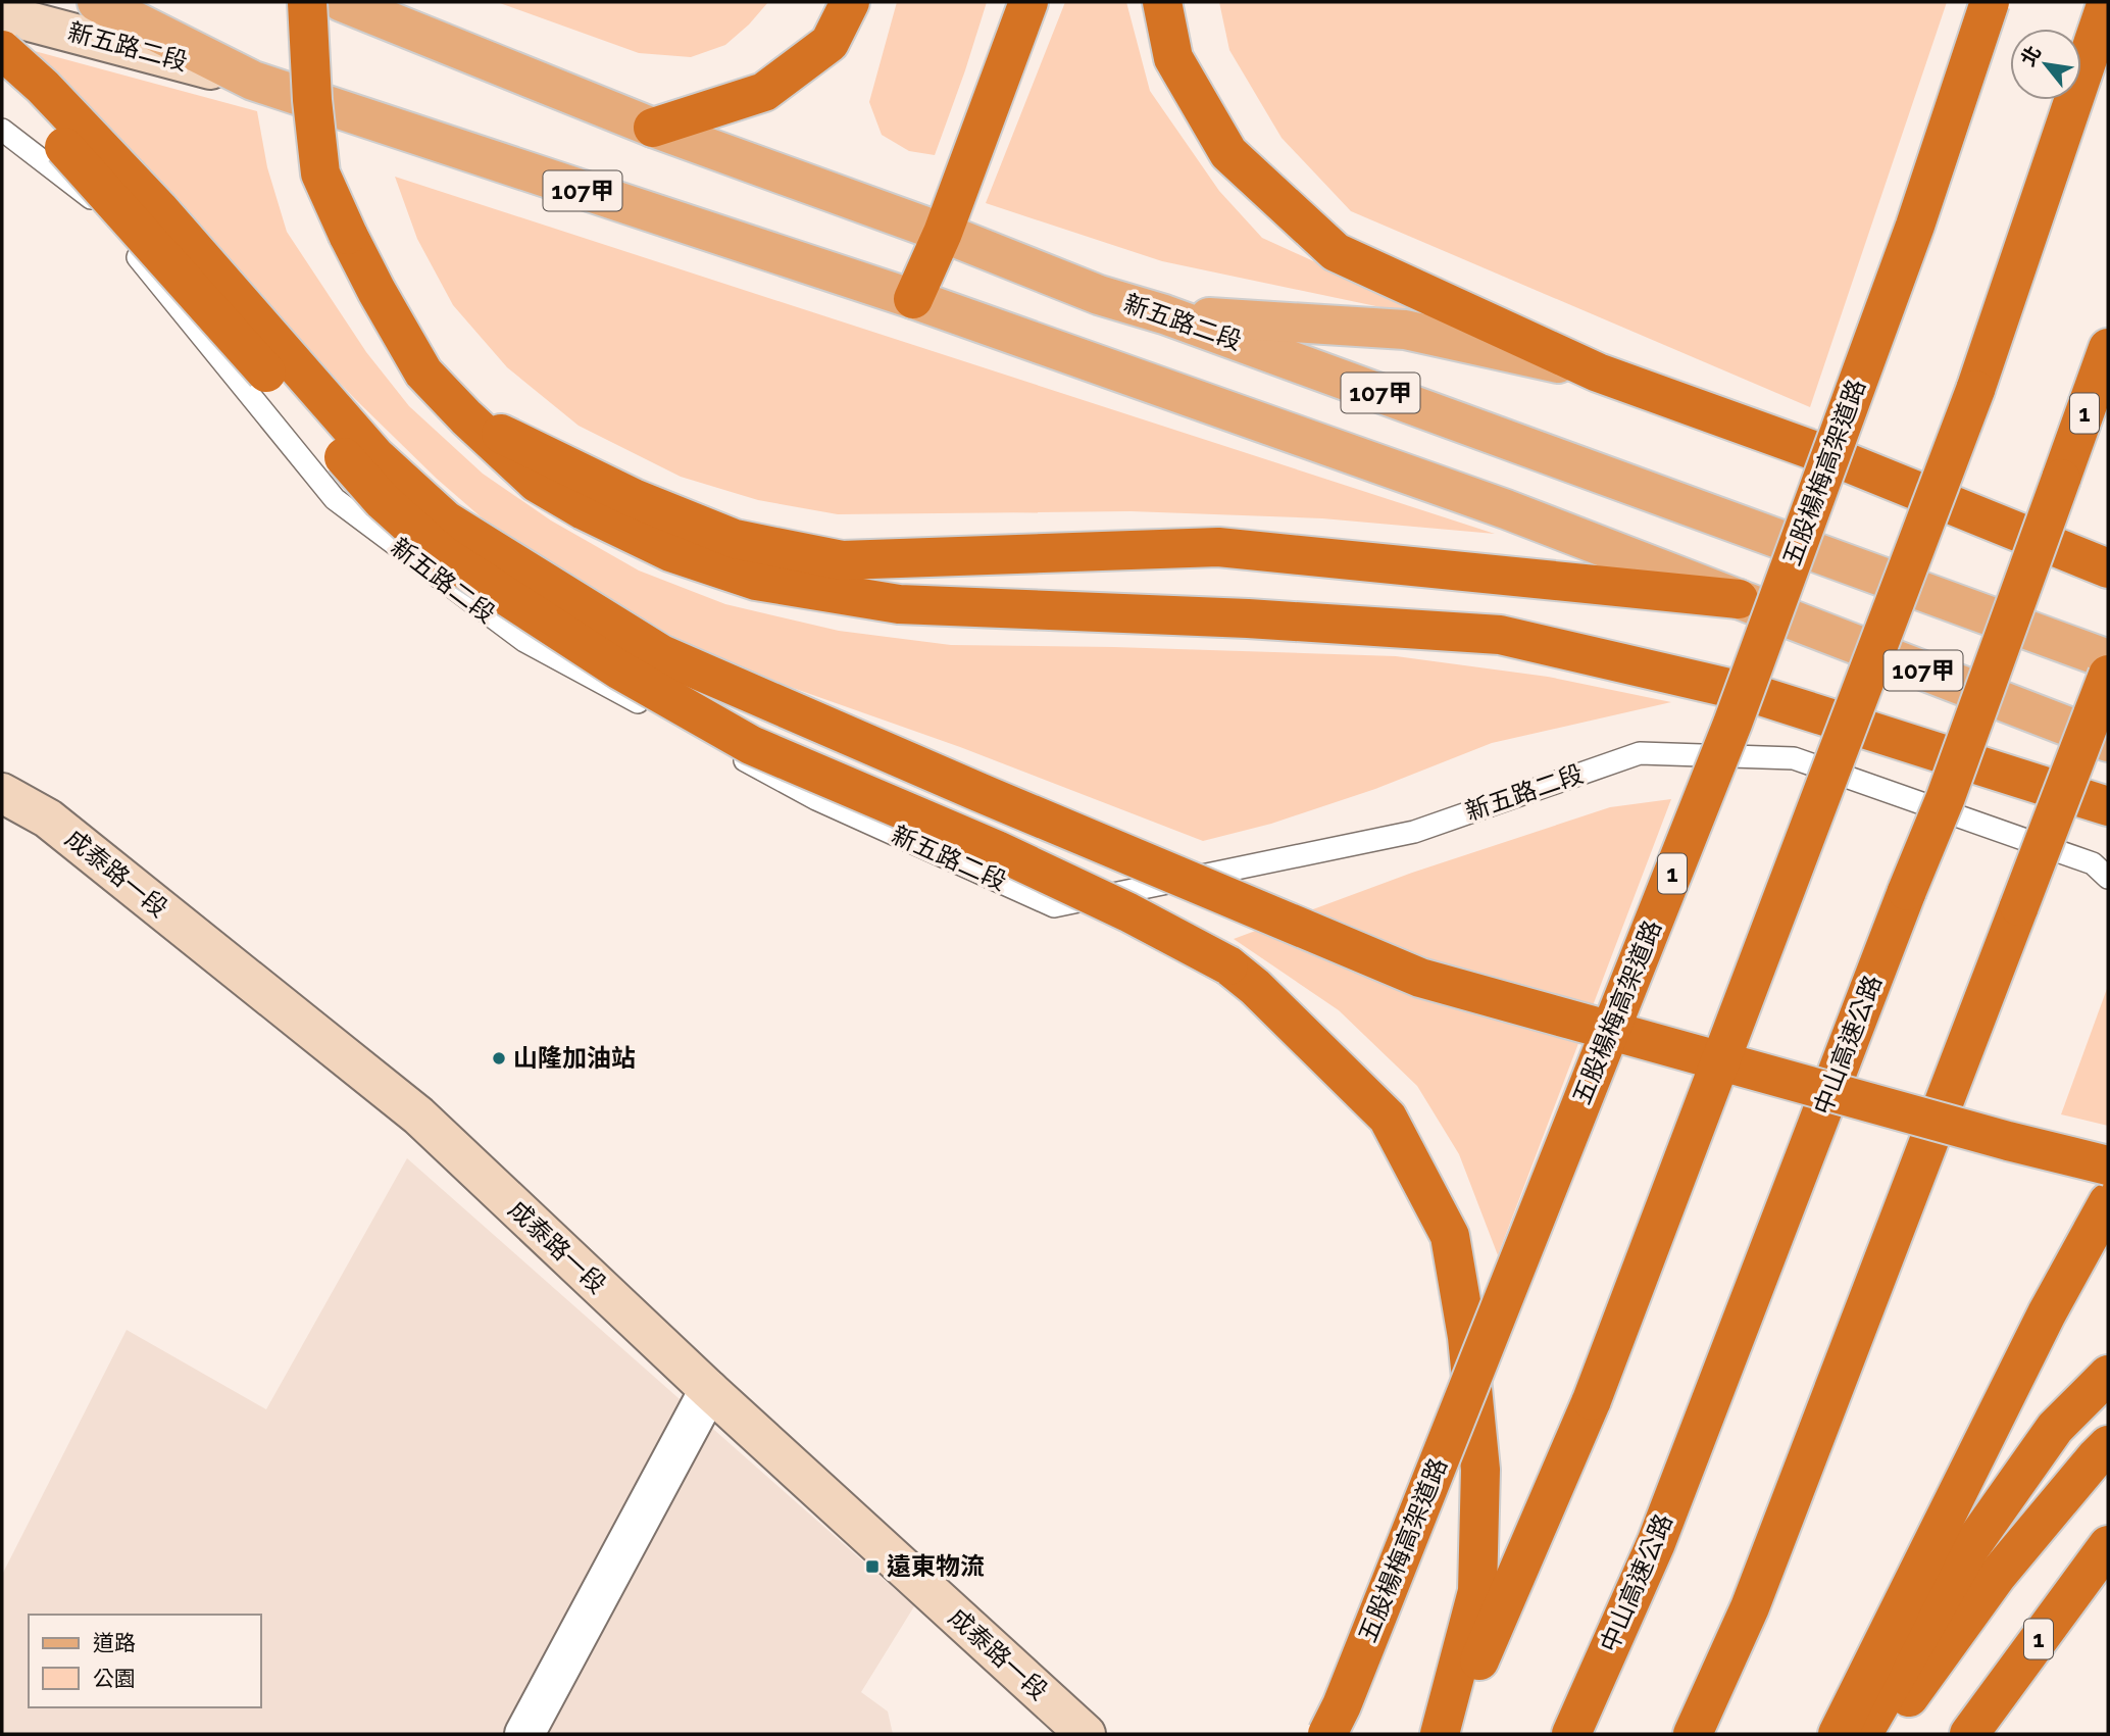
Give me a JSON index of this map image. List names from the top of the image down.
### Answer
{
  "streets": {
    "highway": ["1", "五股楊梅高架道路", "中山高速公路"],
    "main road": ["新五路二段", "107甲", "成泰路一段"]
  },
  "places": {
    "other": ["山隆加油站"],
    "transit": ["遠東物流"]
  },
  "legend": ["道路", "公園"],
  "north": "top left"
}
